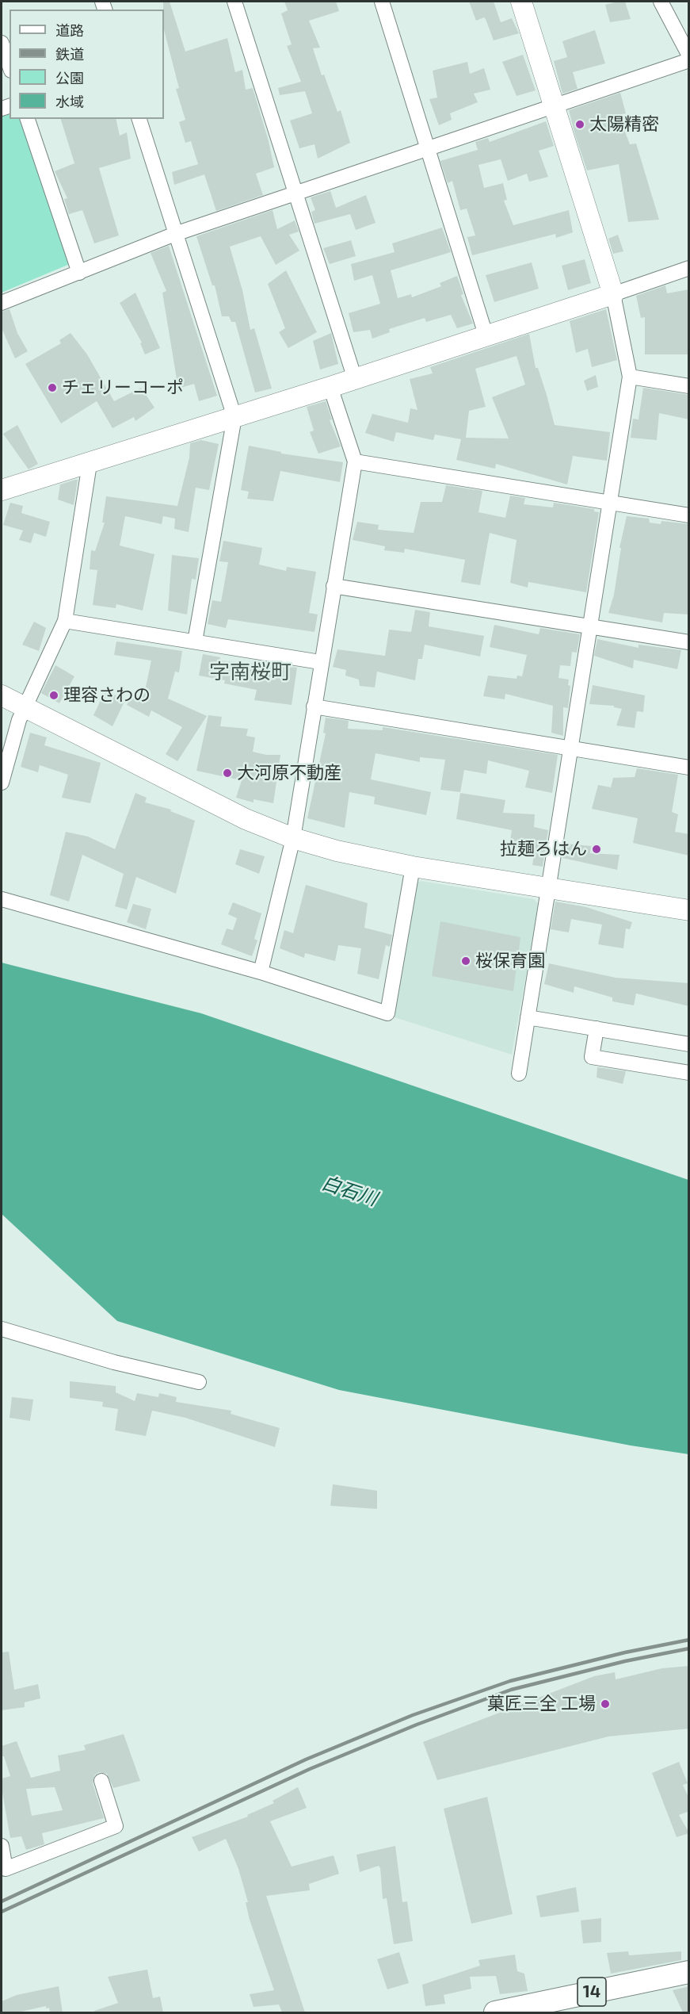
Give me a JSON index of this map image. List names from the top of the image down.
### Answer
{
  "streets": {
    "main road": ["14"]
  },
  "districts": ["字南桜町"],
  "water": ["白石川"],
  "places": [
    "太陽精密",
    "チェリーコーポ",
    "理容さわの",
    "大河原不動産",
    "拉麺ろはん",
    "桜保育園",
    "菓匠三全 工場"
  ],
  "legend": [
    "道路",
    "鉄道",
    "公園",
    "水域"
  ]
}
